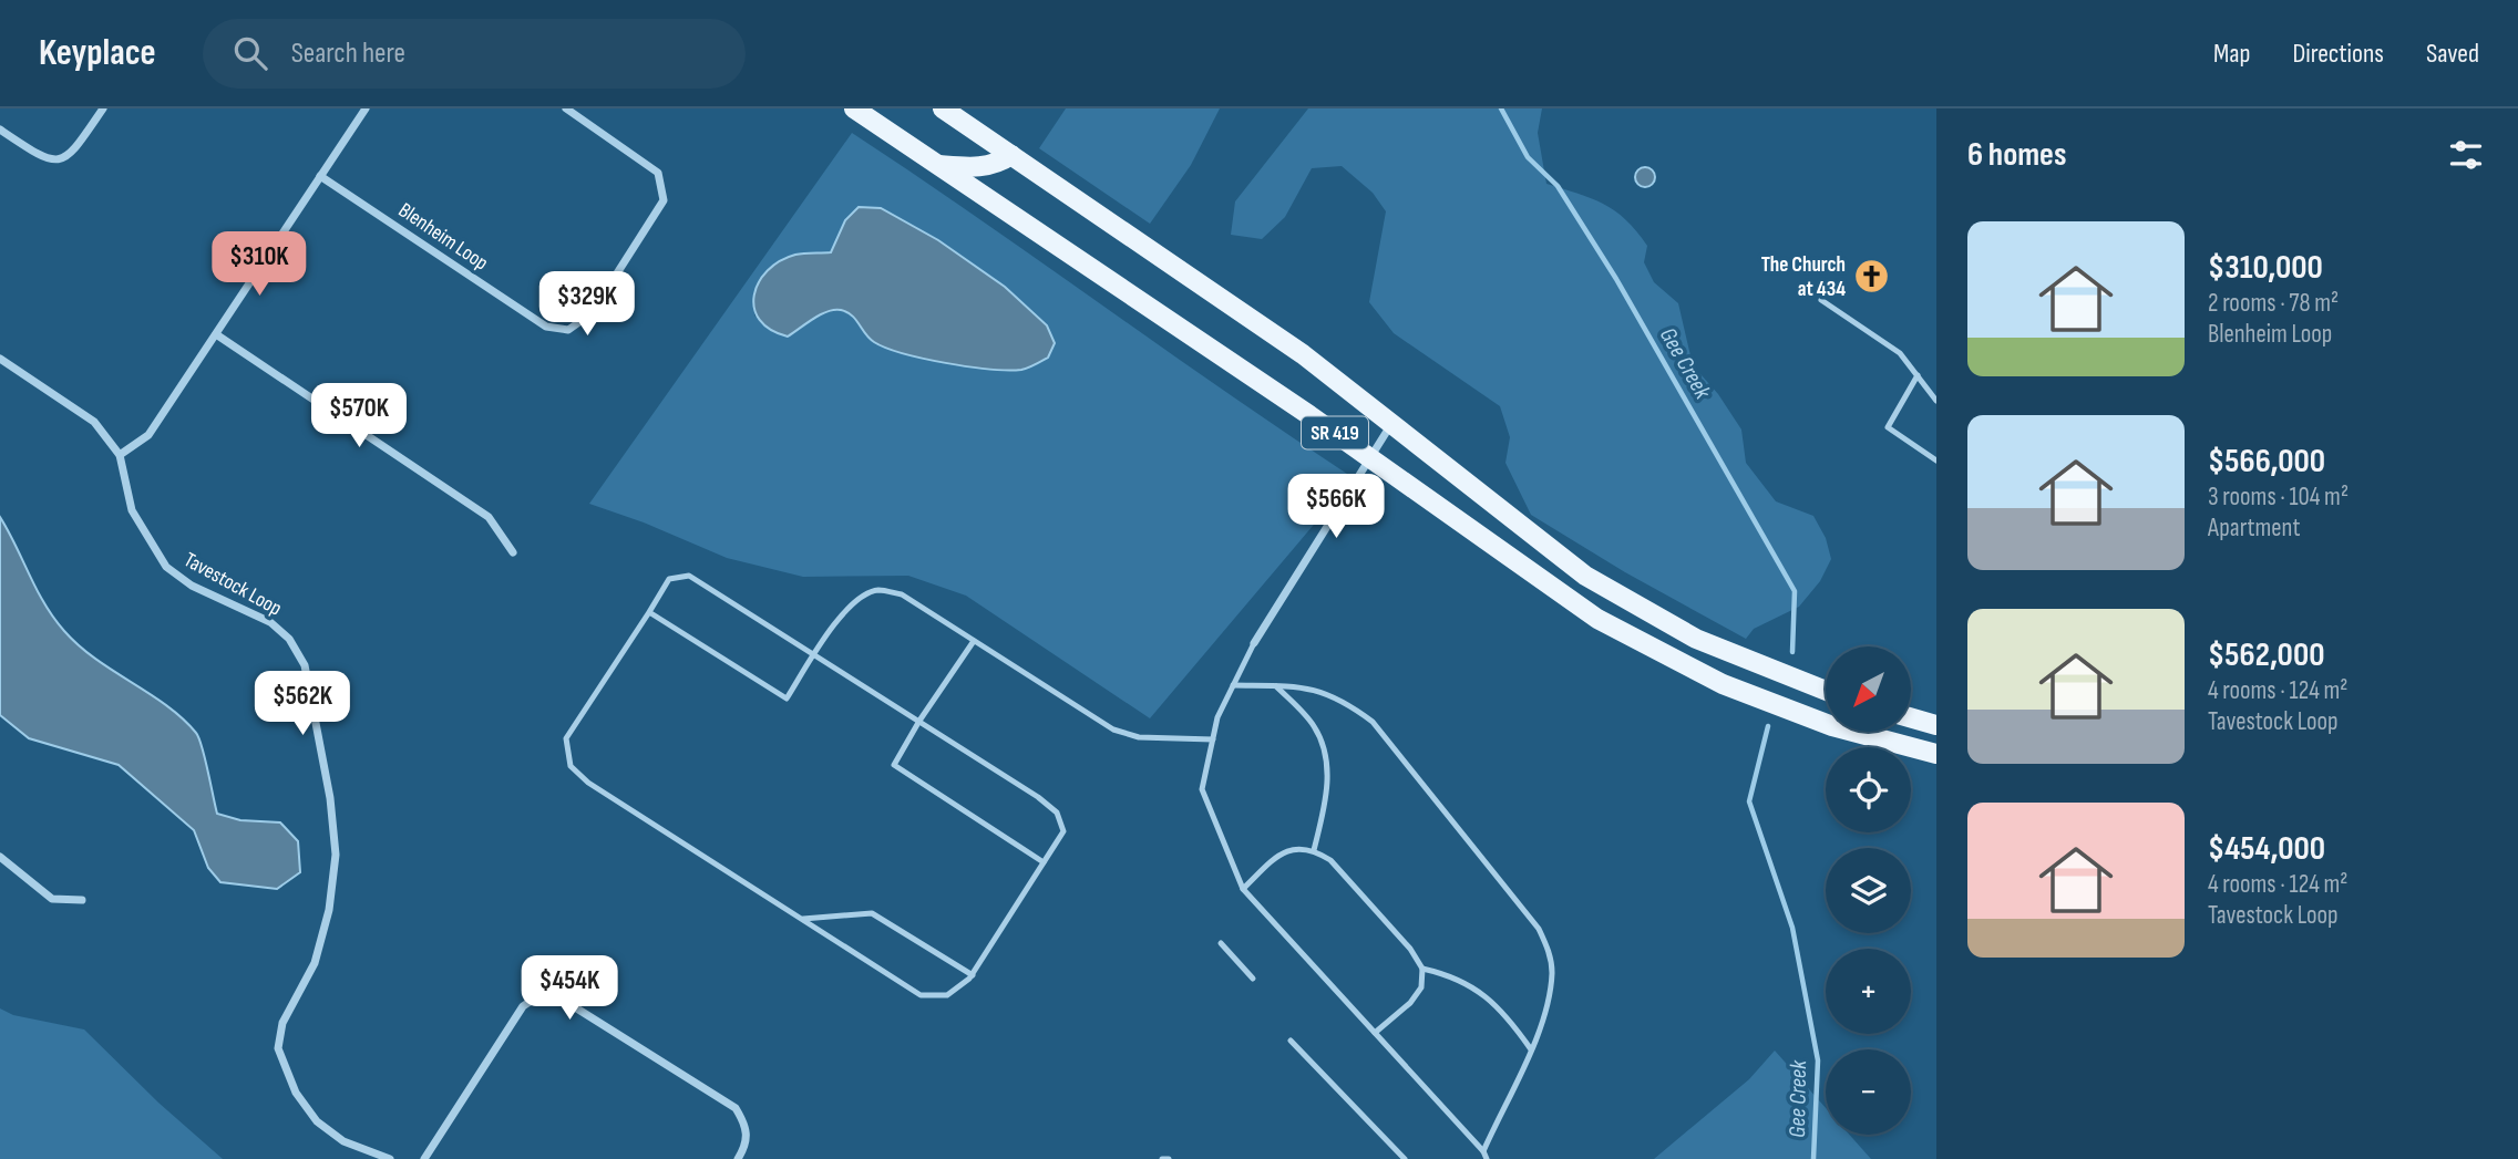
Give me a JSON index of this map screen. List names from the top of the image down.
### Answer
{
  "streets": {
    "main road": ["SR 419"],
    "street": ["Blenheim Loop", "Tavestock Loop"]
  },
  "water": ["Gee Creek"],
  "places": {
    "church": ["The Church at 434"]
  },
  "north": "bottom left",
  "page": {
    "header": "Keyplace",
    "search": "Search here",
    "nav": ["Map", "Directions", "Saved"],
    "heading": "6 homes",
    "list": [
      {
        "name": "$310,000",
        "note": "2 rooms · 78 m² · Blenheim Loop"
      },
      {
        "name": "$566,000",
        "note": "3 rooms · 104 m² · Apartment"
      },
      {
        "name": "$562,000",
        "note": "4 rooms · 124 m² · Tavestock Loop"
      },
      {
        "name": "$454,000",
        "note": "4 rooms · 124 m² · Tavestock Loop"
      }
    ],
    "price": [
      "$310K",
      "$329K",
      "$570K",
      "$566K",
      "$562K",
      "$454K"
    ],
    "map_buttons": ["+", "−"]
  }
}
